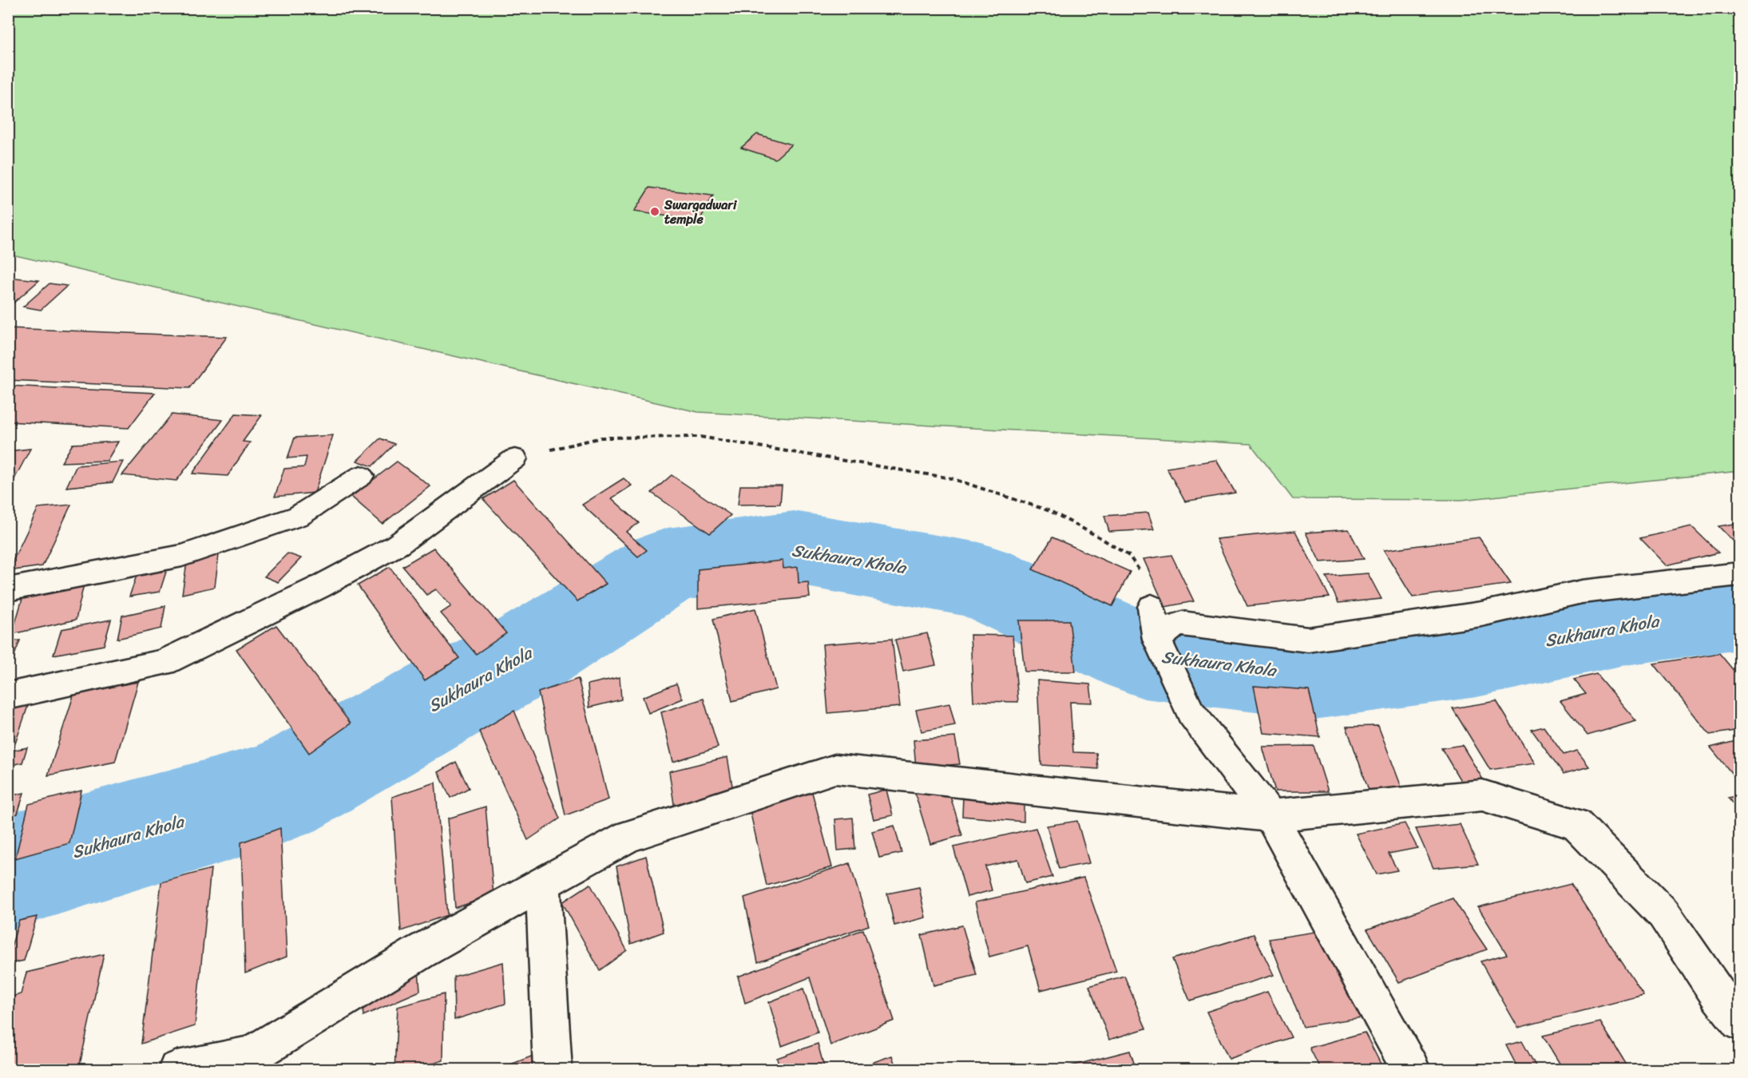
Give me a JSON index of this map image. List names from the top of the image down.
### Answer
{
  "water": ["Sukhaura Khola"],
  "places": ["Swargadwari temple"]
}
